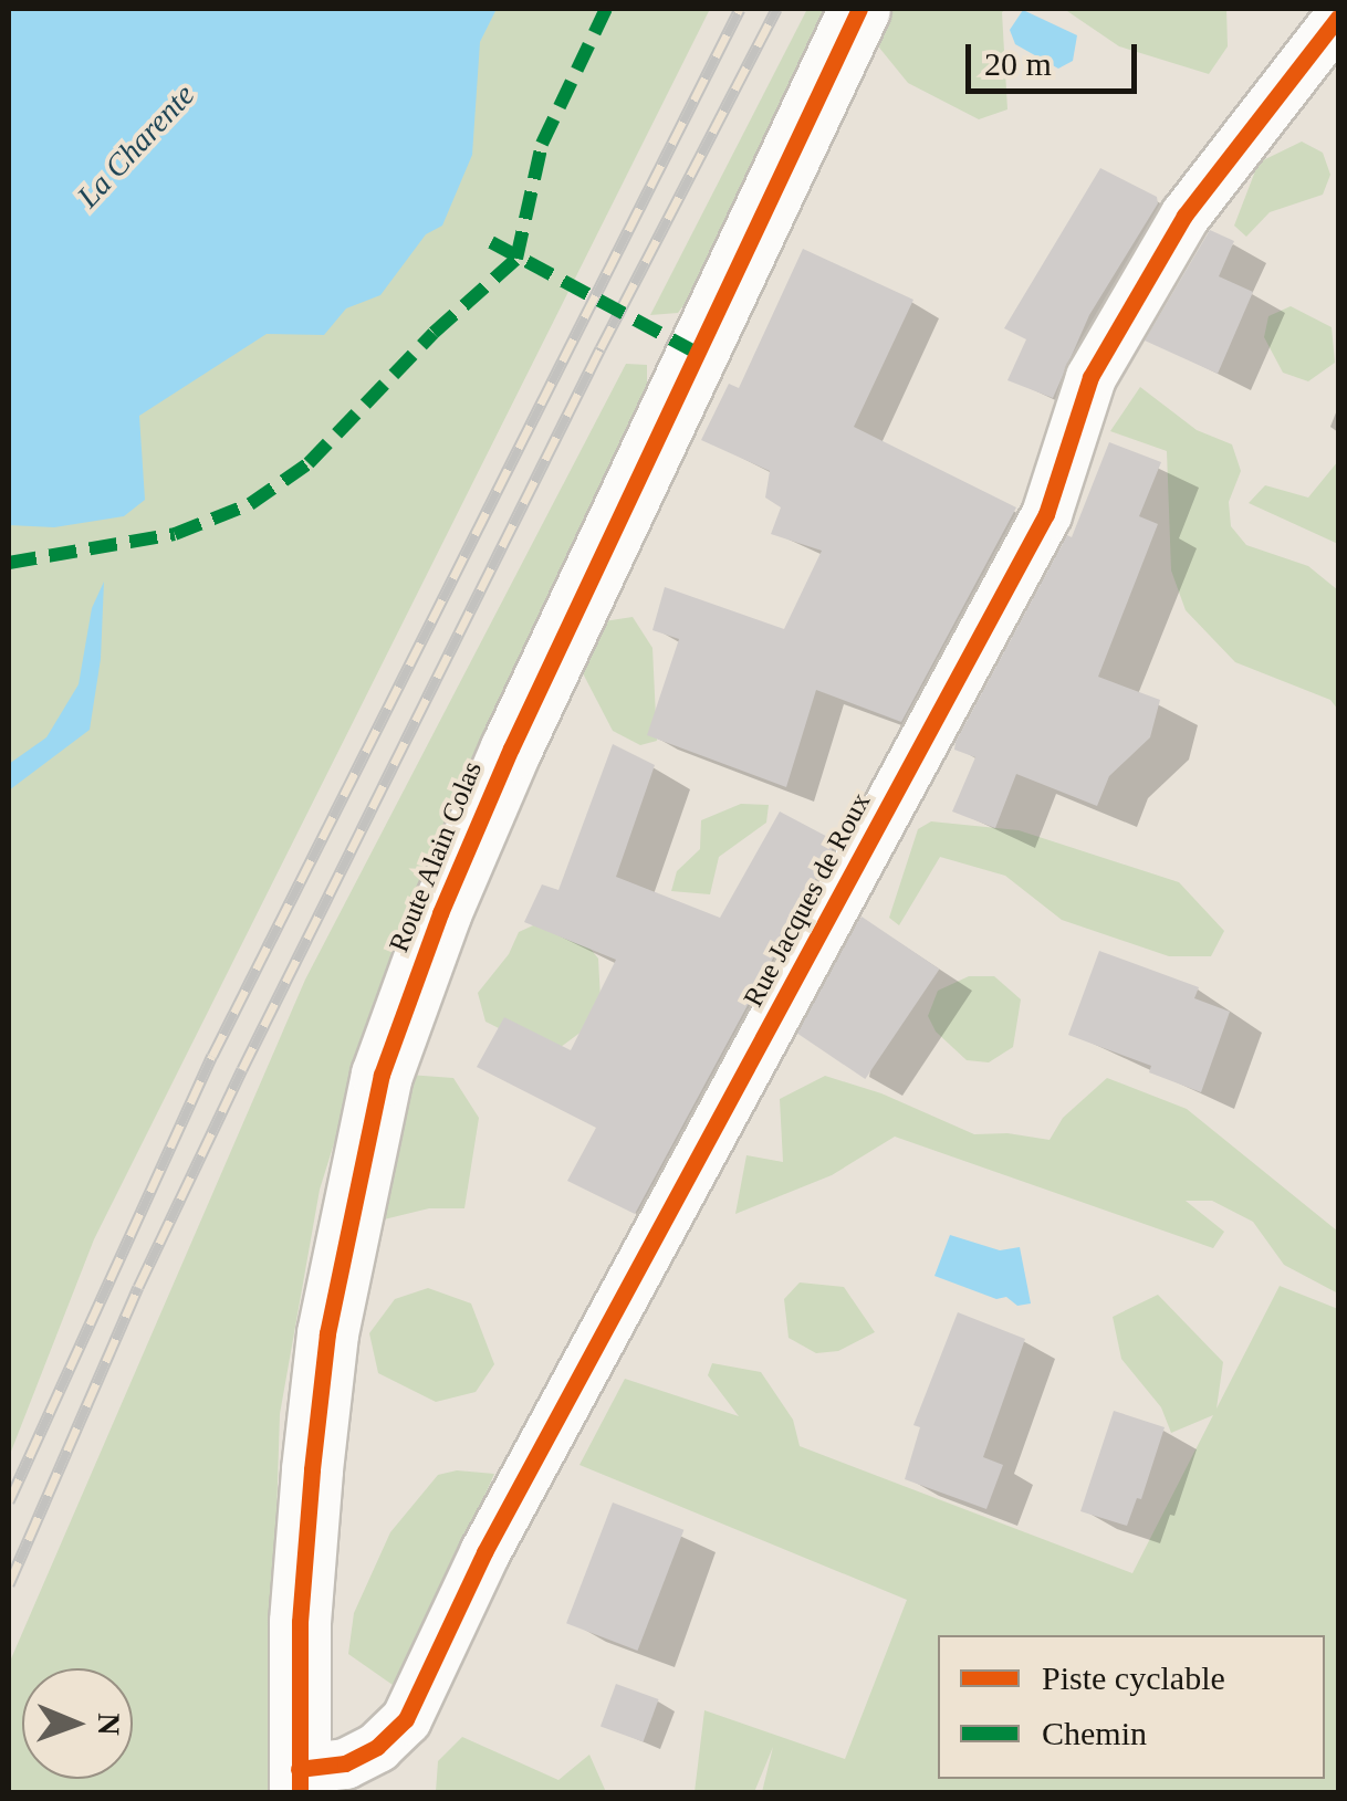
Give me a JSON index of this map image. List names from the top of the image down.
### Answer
{
  "streets": {
    "street": ["Route Alain Colas", "Rue Jacques de Roux"]
  },
  "crossings": [
    ["Route Alain Colas", "Rue Jacques de Roux"]
  ],
  "water": ["La Charente"],
  "legend": ["Piste cyclable", "Chemin"],
  "scale_bar": "20 m",
  "north": "right"
}
